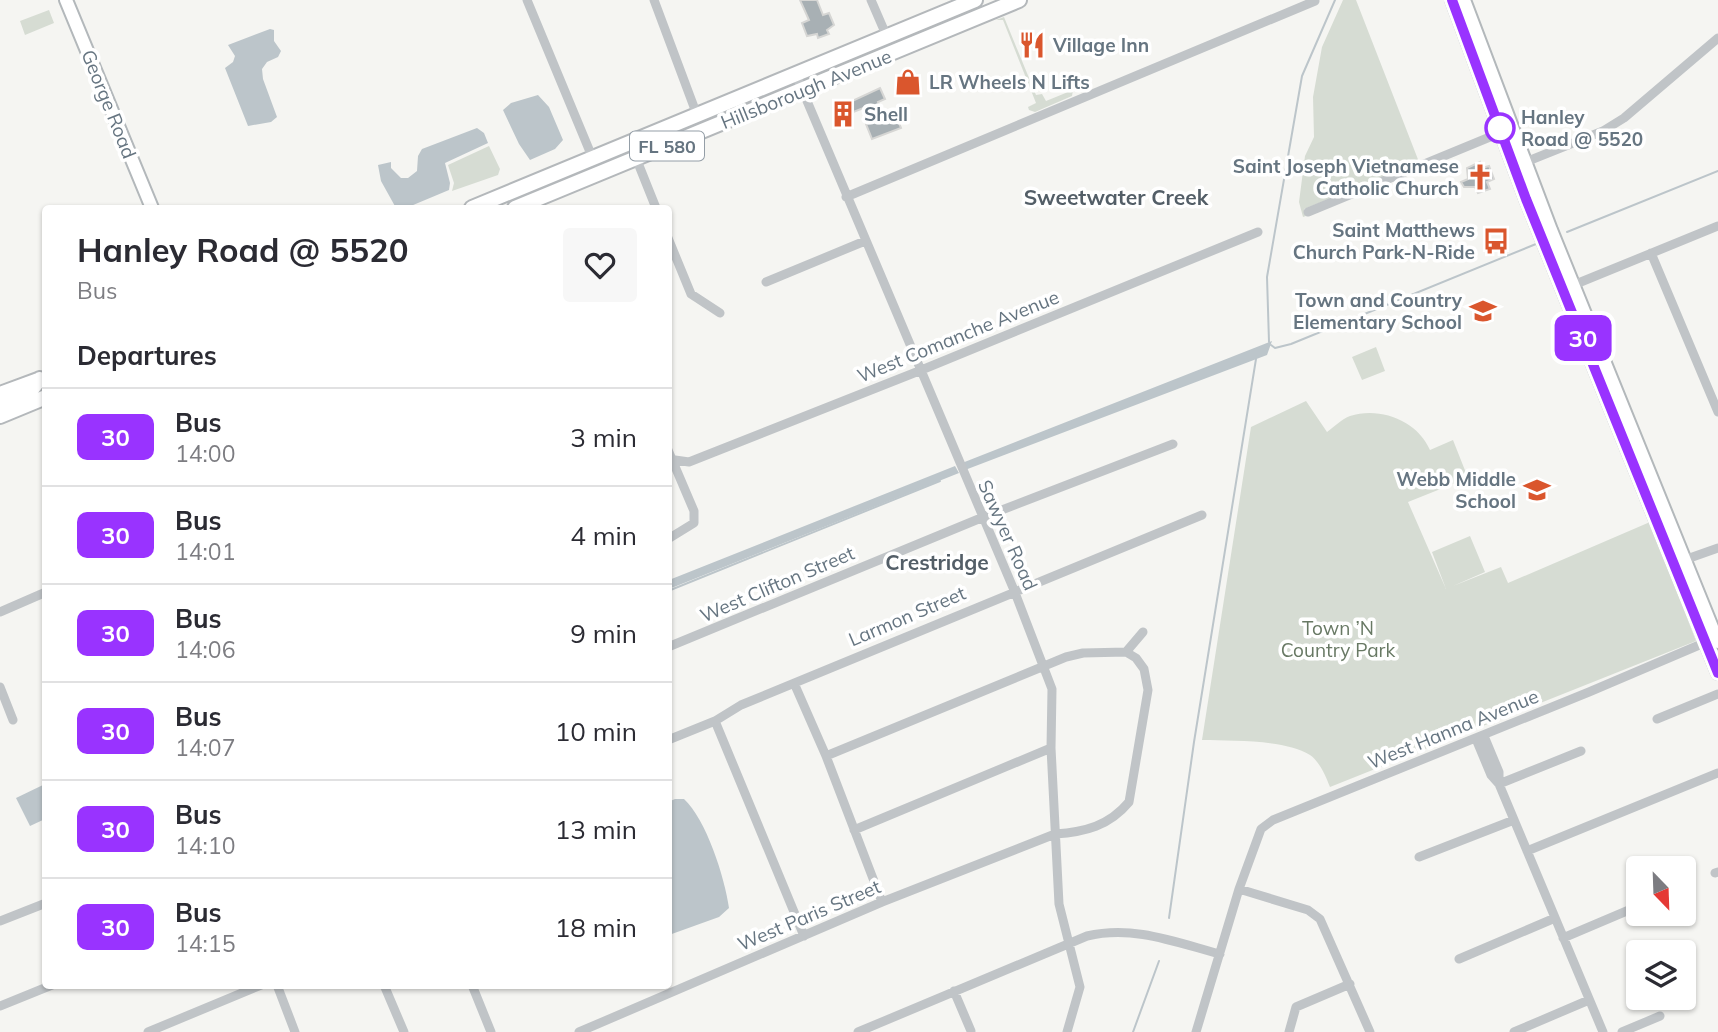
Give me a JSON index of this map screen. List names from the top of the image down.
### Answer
{
  "streets": {
    "main road": ["Hillsborough Avenue", "George Road", "FL 580"],
    "street": [
      "West Comanche Avenue",
      "Sawyer Road",
      "West Clifton Street",
      "Larmon Street",
      "West Hanna Avenue",
      "West Paris Street"
    ]
  },
  "crossings": [
    ["Hillsborough Avenue", "Sawyer Road"],
    ["West Comanche Avenue", "Sawyer Road"],
    ["Sawyer Road", "West Clifton Street"],
    ["Sawyer Road", "Larmon Street"],
    ["Sawyer Road", "West Paris Street"]
  ],
  "districts": ["Sweetwater Creek", "Crestridge"],
  "parks": ["Town ’N Country Park"],
  "places": {
    "restaurant": ["Village Inn"],
    "shop": ["LR Wheels N Lifts"],
    "building": ["Shell"],
    "other": ["Hanley Road @ 5520"],
    "church": ["Saint Joseph Vietnamese Catholic Church"],
    "bus stop": ["Saint Matthews Church Park-N-Ride"],
    "school or university": ["Town and Country Elementary School", "Webb Middle School"]
  },
  "lines": ["bus line 30"],
  "north": "bottom right",
  "page": {
    "on_map": "30",
    "heading": [
      ["Hanley Road @ 5520", "Bus"],
      "Departures"
    ],
    "list": [
      {
        "mark": "30",
        "name": "Bus",
        "note": "14:00",
        "value": "3 min"
      },
      {
        "mark": "30",
        "name": "Bus",
        "note": "14:01",
        "value": "4 min"
      },
      {
        "mark": "30",
        "name": "Bus",
        "note": "14:06",
        "value": "9 min"
      },
      {
        "mark": "30",
        "name": "Bus",
        "note": "14:07",
        "value": "10 min"
      },
      {
        "mark": "30",
        "name": "Bus",
        "note": "14:10",
        "value": "13 min"
      },
      {
        "mark": "30",
        "name": "Bus",
        "note": "14:15",
        "value": "18 min"
      }
    ]
  }
}
